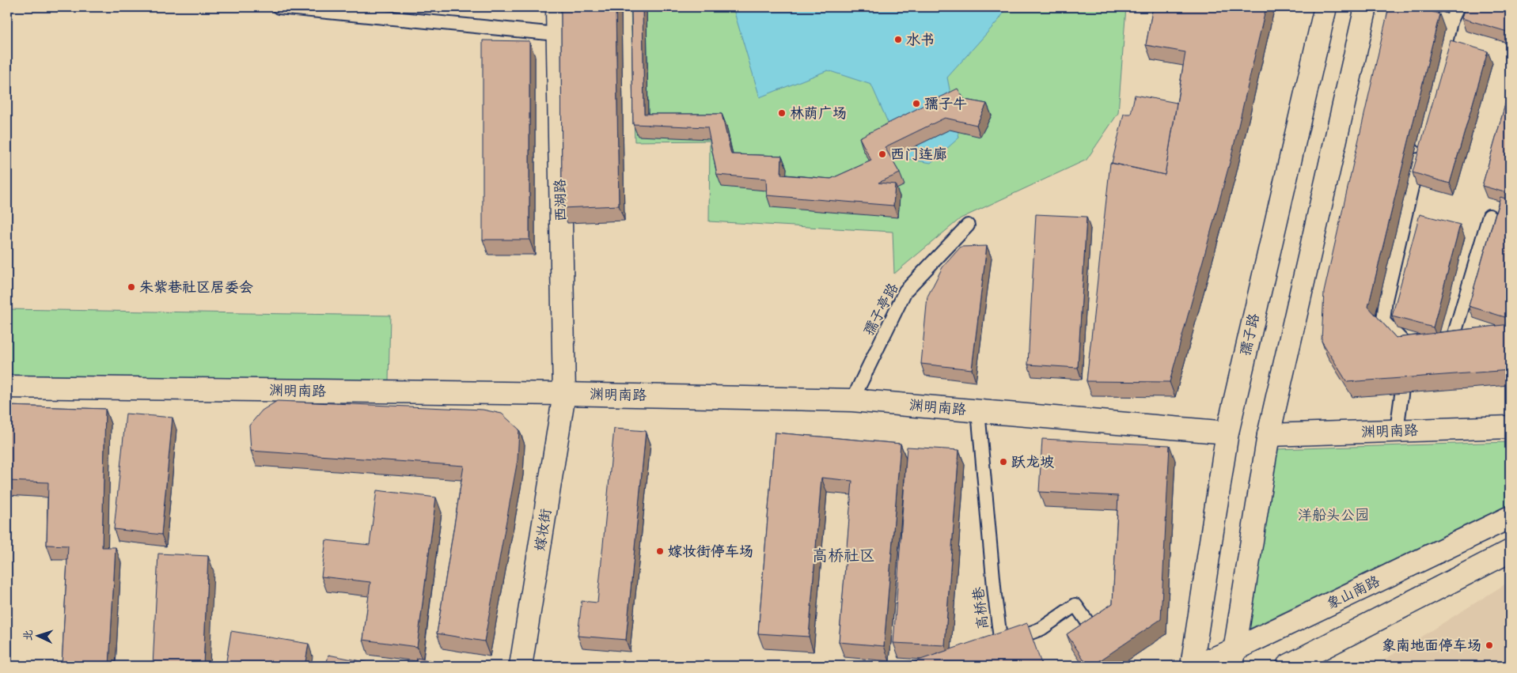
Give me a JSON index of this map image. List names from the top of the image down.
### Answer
{
  "streets": {
    "street": [
      "西湖路",
      "孺子路",
      "渊明南路",
      "嫁妆街",
      "象山南路"
    ],
    "lane": ["孺子亭路", "高桥巷"]
  },
  "crossings": [
    ["西湖路", "渊明南路"],
    ["西湖路", "嫁妆街"],
    ["孺子亭路", "渊明南路"],
    ["孺子路", "渊明南路"],
    ["渊明南路", "嫁妆街"],
    ["渊明南路", "高桥巷"]
  ],
  "districts": ["高桥社区"],
  "parks": ["洋船头公园"],
  "places": [
    "水书",
    "孺子牛",
    "林荫广场",
    "西门连廊",
    "朱紫巷社区居委会",
    "跃龙坡",
    "嫁妆街停车场",
    "象南地面停车场"
  ],
  "north": "left"
}
